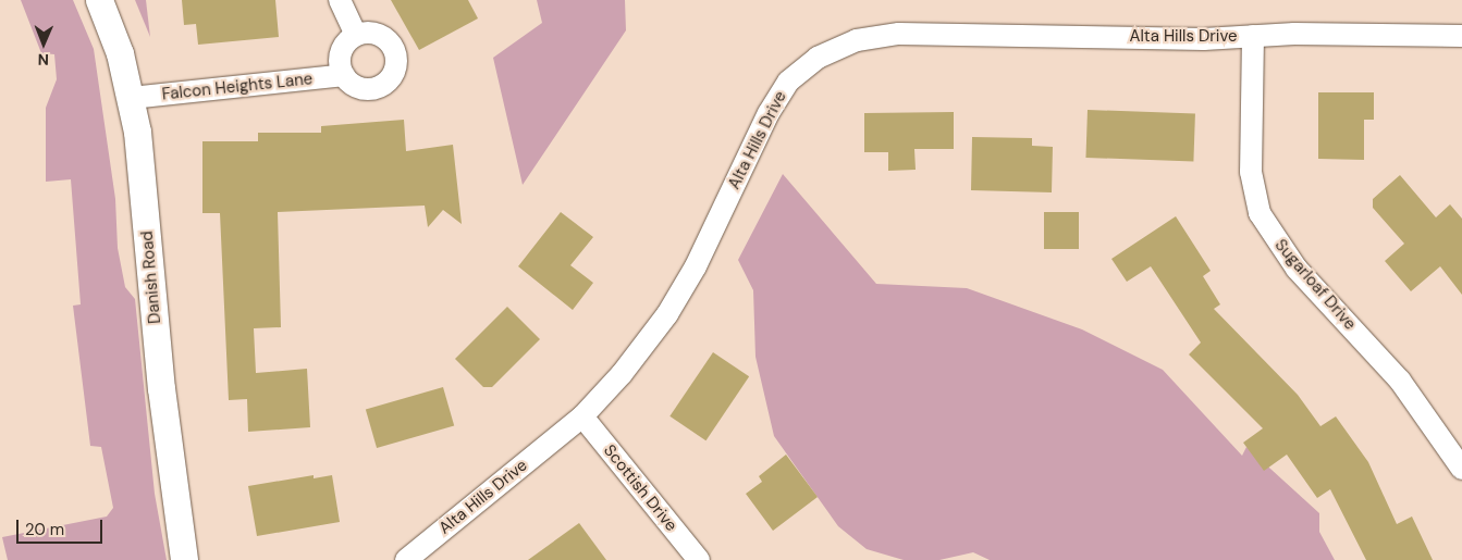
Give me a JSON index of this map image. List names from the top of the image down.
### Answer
{
  "streets": {
    "street": [
      "Alta Hills Drive",
      "Falcon Heights Lane",
      "Danish Road",
      "Sugarloaf Drive",
      "Scottish Drive"
    ]
  },
  "crossings": [
    ["Alta Hills Drive", "Sugarloaf Drive"],
    ["Alta Hills Drive", "Scottish Drive"],
    ["Falcon Heights Lane", "Danish Road"]
  ],
  "scale_bar": "20 m",
  "north": "bottom"
}
